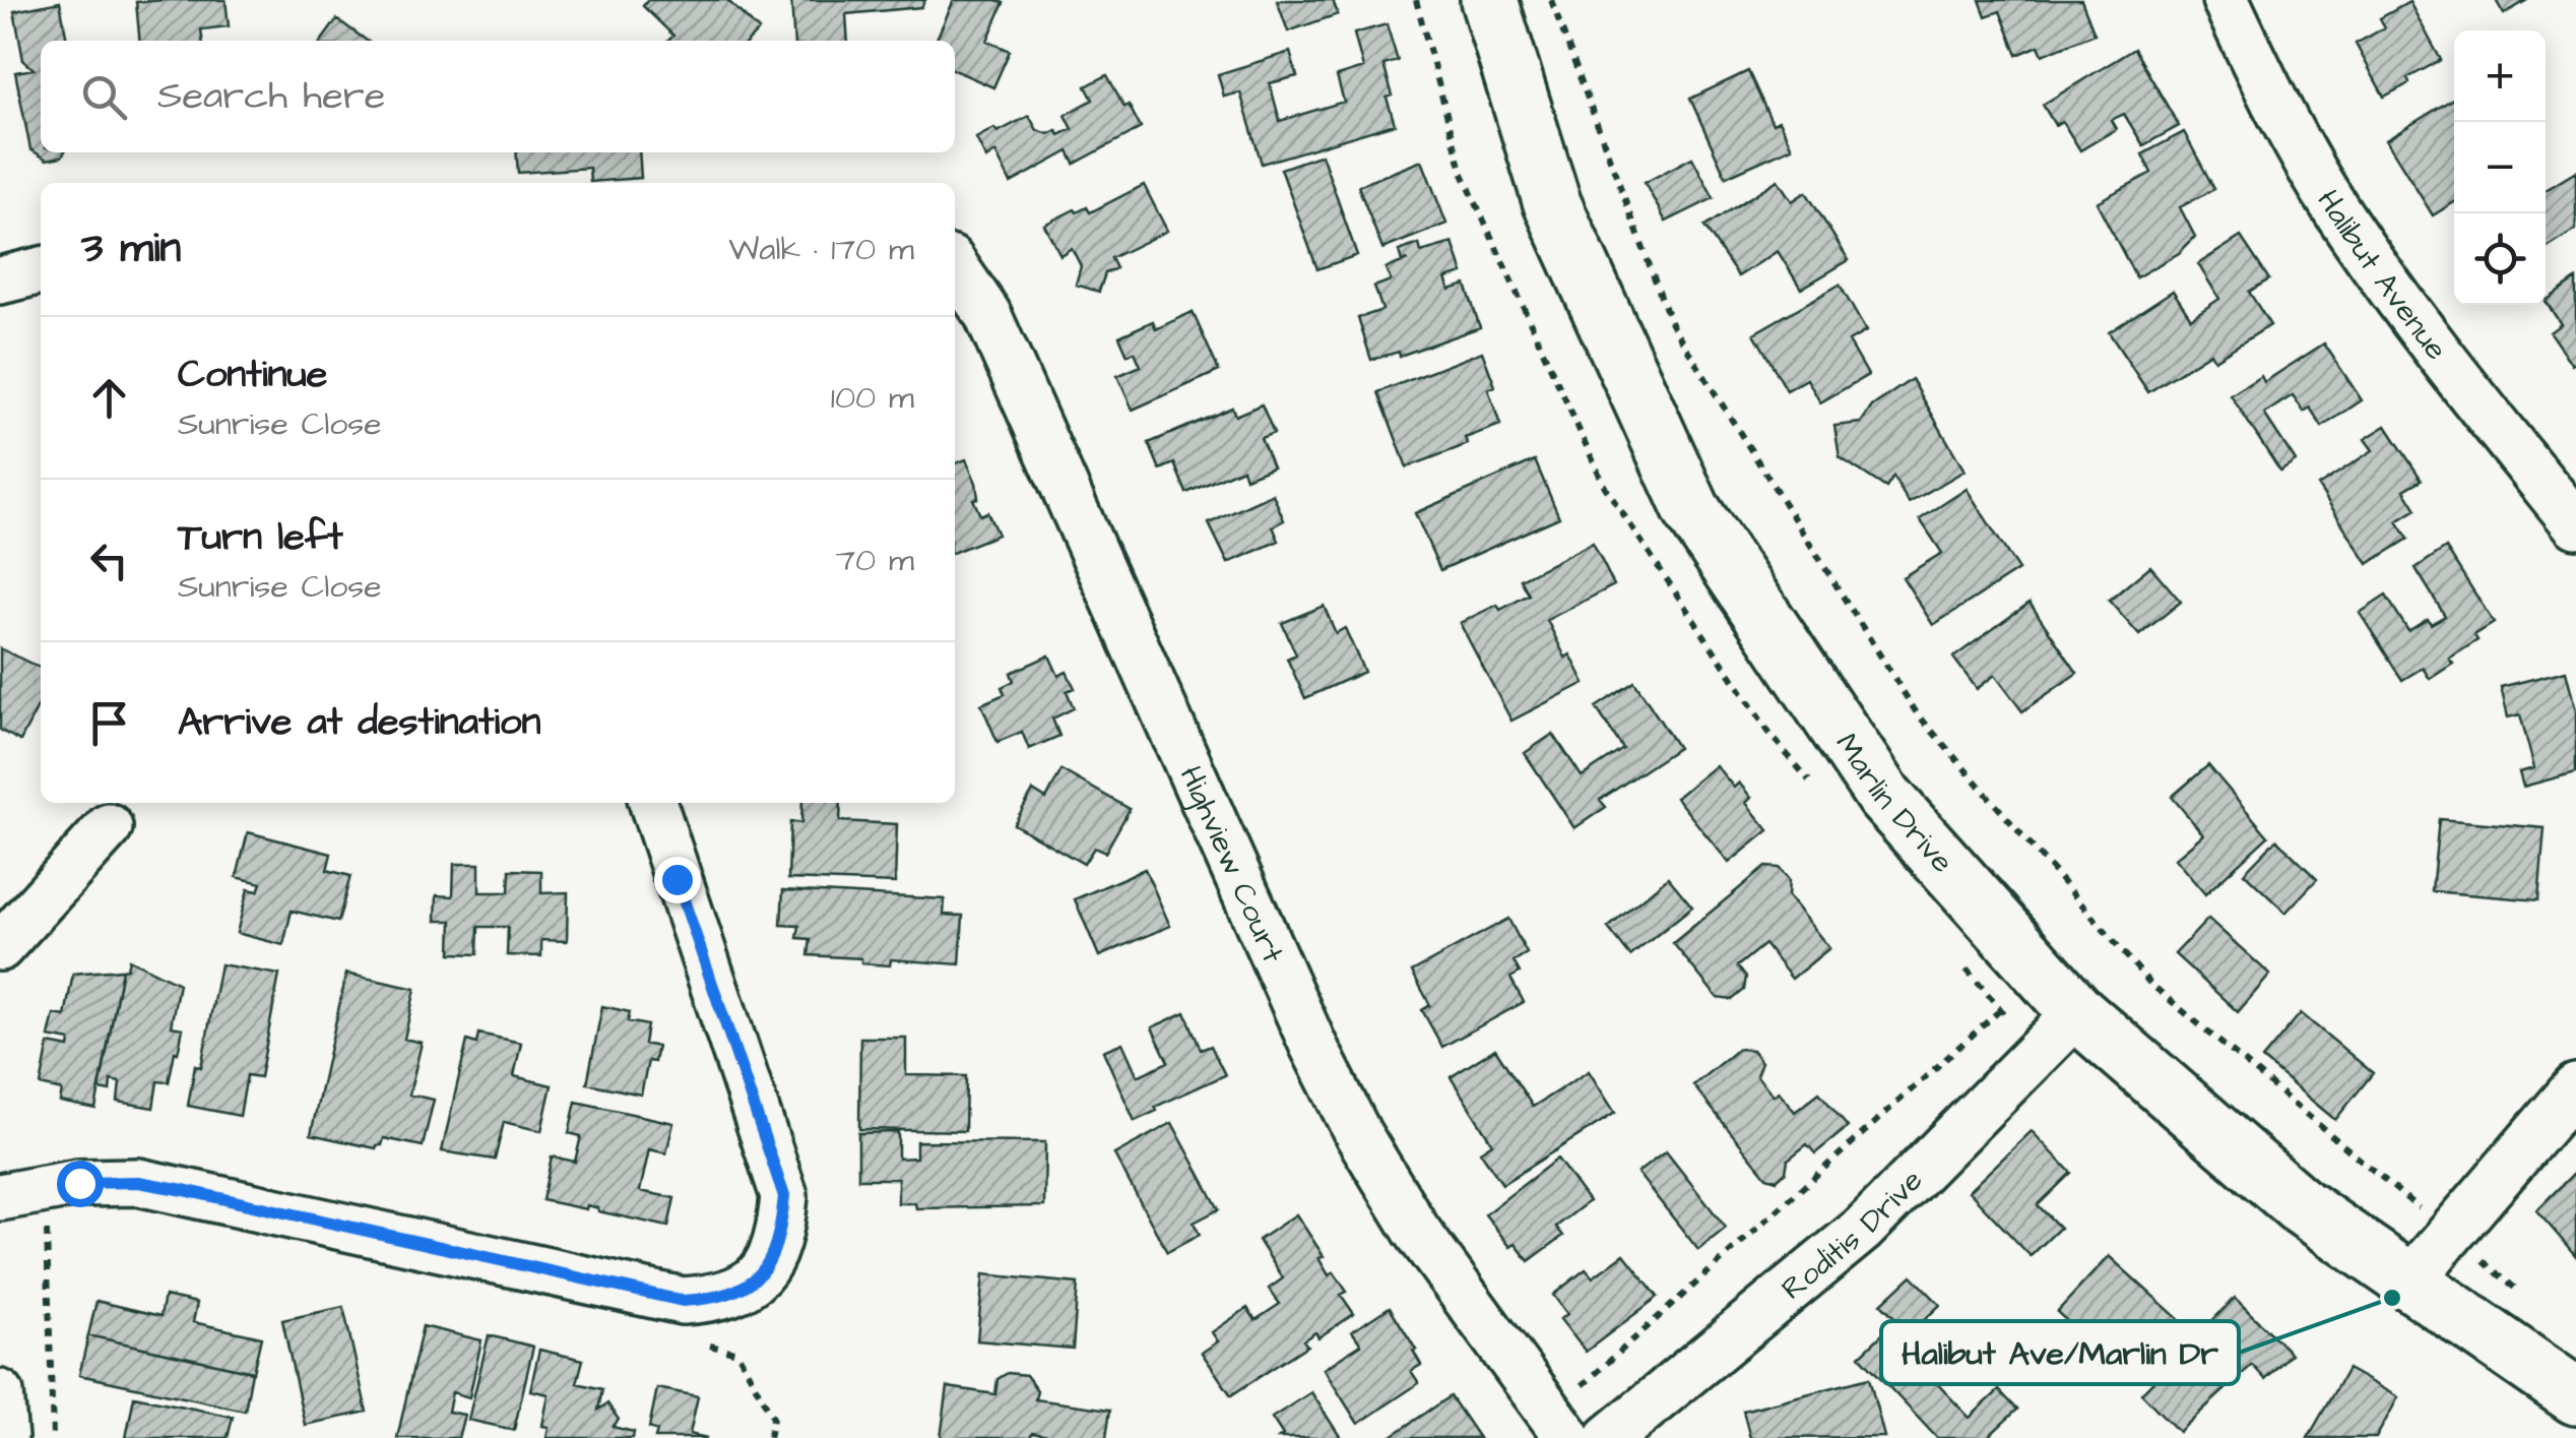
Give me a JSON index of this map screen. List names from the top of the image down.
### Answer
{
  "streets": {
    "street": [
      "Halibut Avenue",
      "Marlin Drive",
      "Highview Court",
      "Roditis Drive"
    ]
  },
  "crossings": [
    ["Marlin Drive", "Roditis Drive"]
  ],
  "places": ["Halibut Ave/Marlin Dr"],
  "page": {
    "map_buttons": ["+", "−"],
    "search": "Search here",
    "heading": ["3 min", "Walk · 170 m"],
    "list": [
      ["Continue", "Sunrise Close", "100 m"],
      ["Turn left", "Sunrise Close", "70 m"],
      "Arrive at destination"
    ]
  }
}
